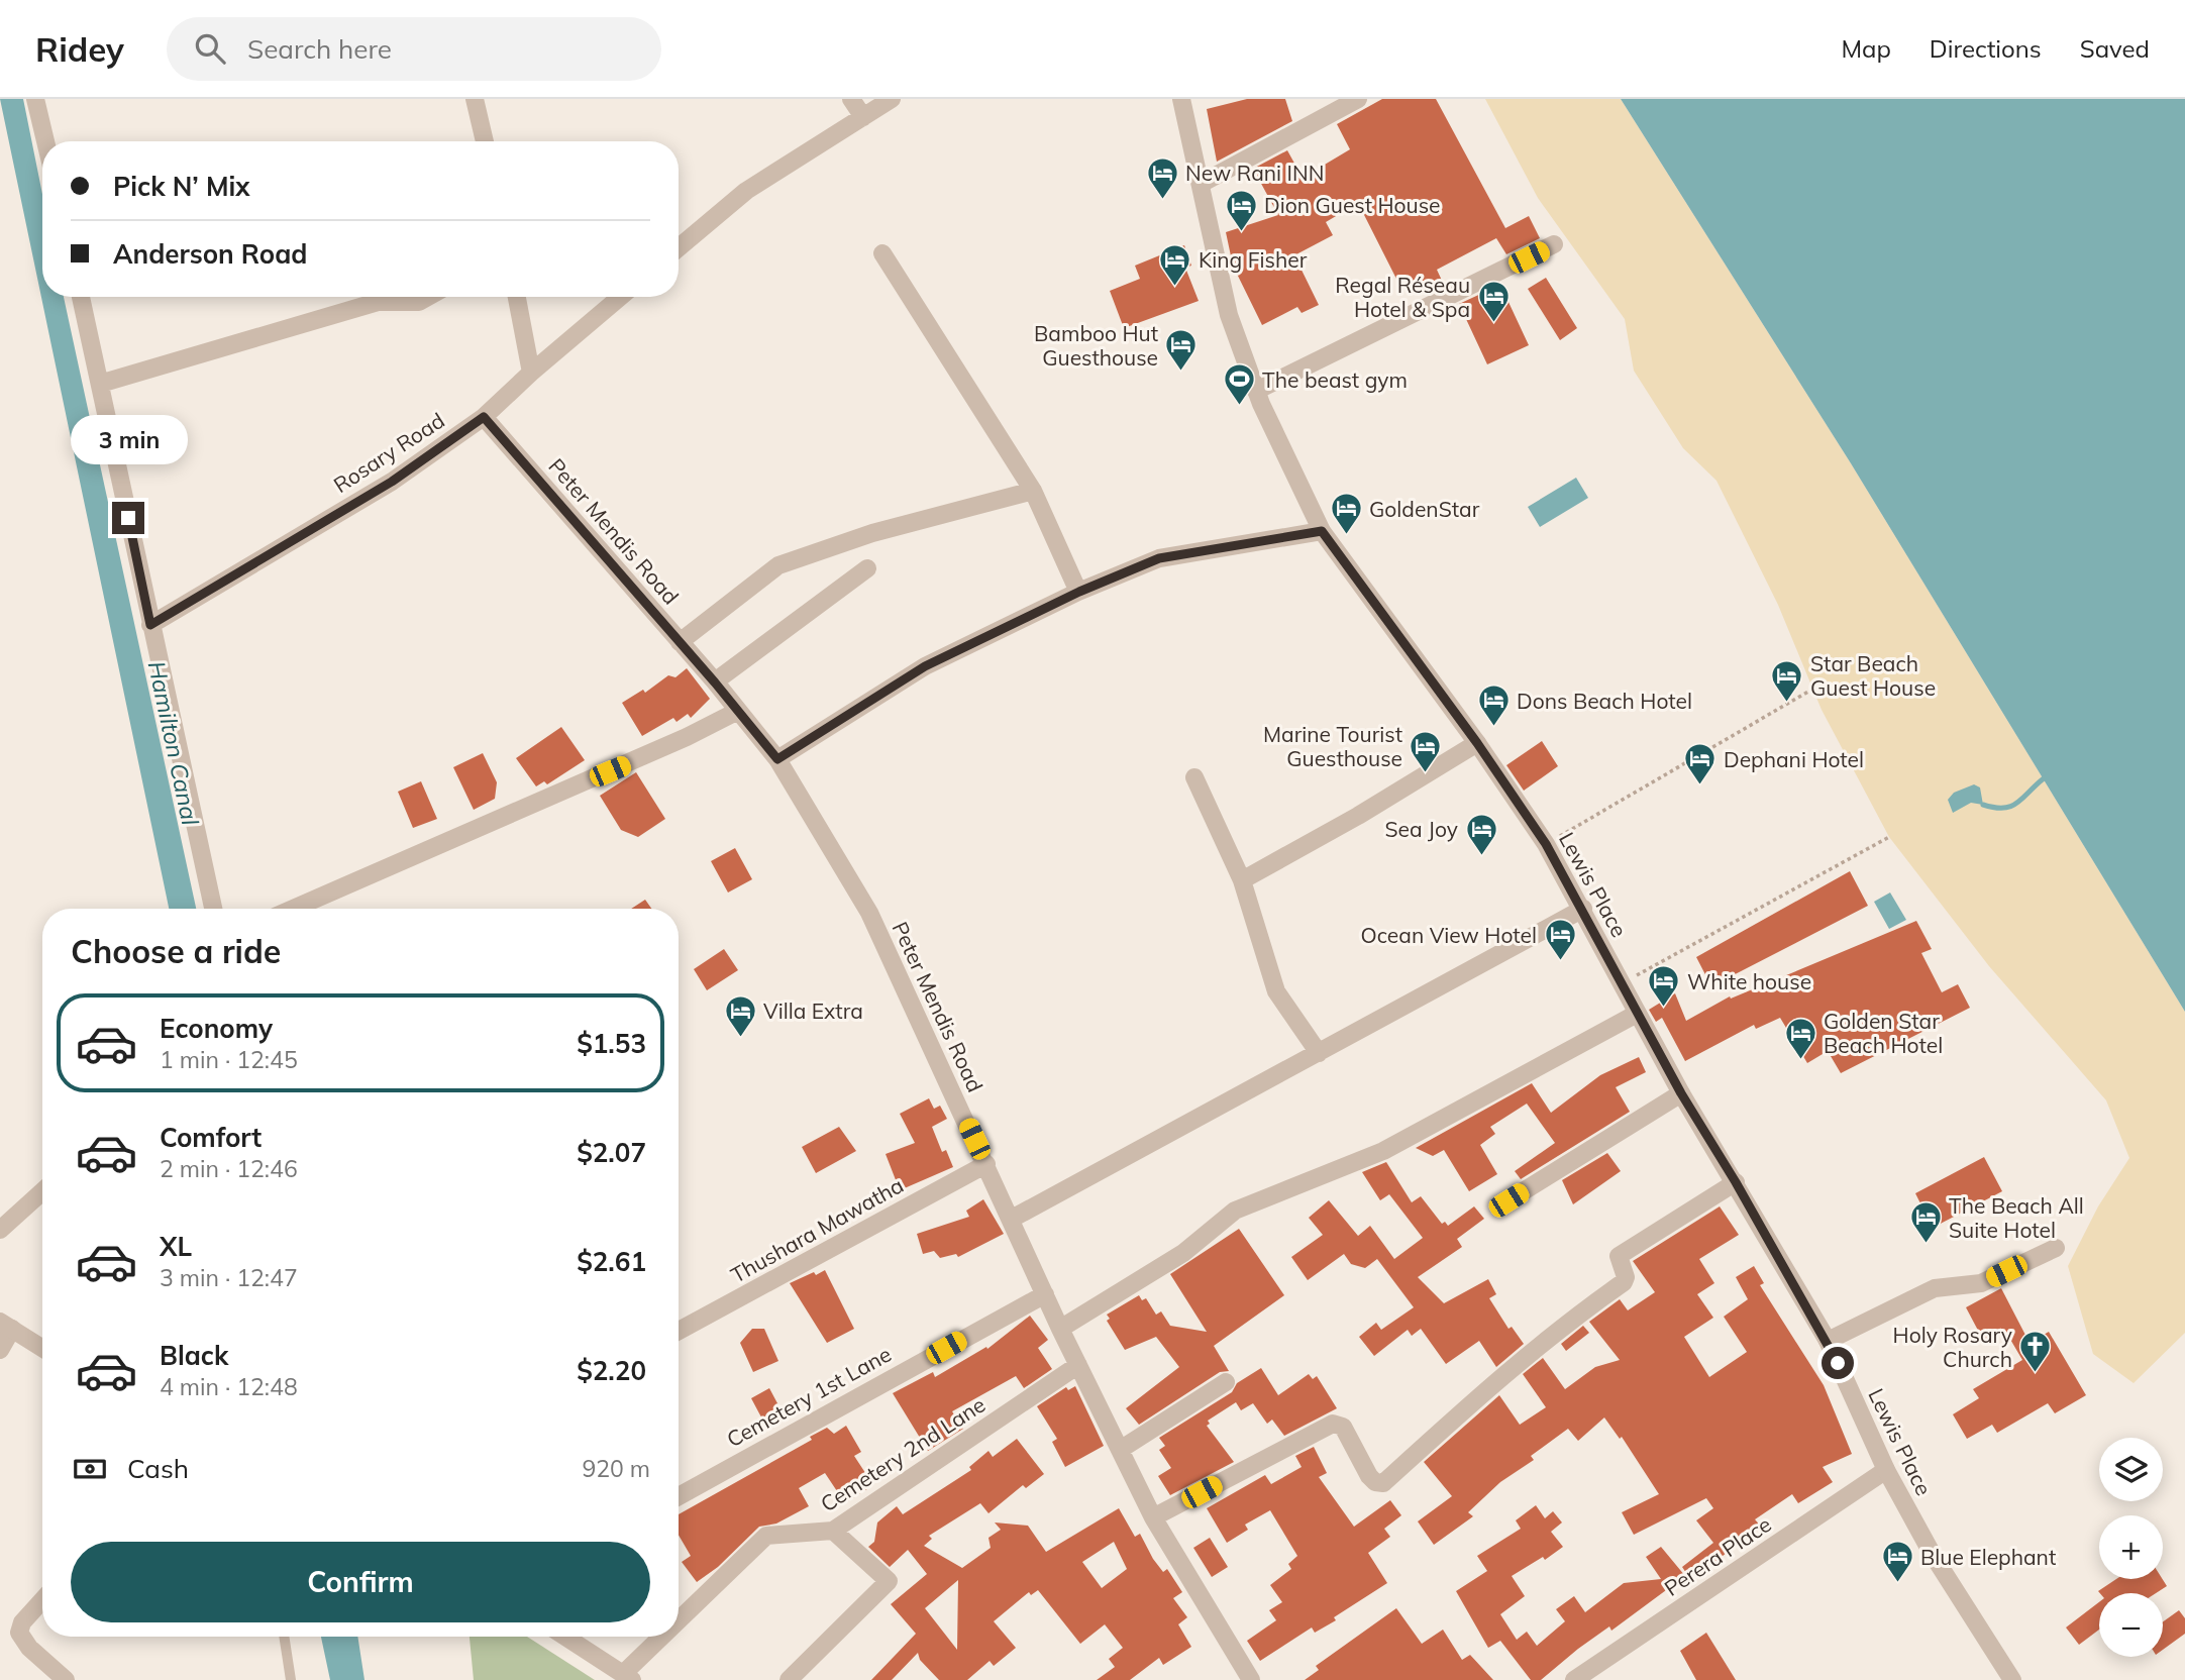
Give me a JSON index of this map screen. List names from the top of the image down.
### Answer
{
  "streets": {
    "street": [
      "Rosary Road",
      "Peter Mendis Road",
      "Lewis Place",
      "Thushara Mawatha",
      "Cemetery 1st Lane",
      "Cemetery 2nd Lane",
      "Perera Place"
    ]
  },
  "crossings": [
    ["Rosary Road", "Peter Mendis Road"],
    ["Peter Mendis Road", "Thushara Mawatha"],
    ["Peter Mendis Road", "Cemetery 1st Lane"],
    ["Peter Mendis Road", "Cemetery 2nd Lane"],
    ["Lewis Place", "Perera Place"]
  ],
  "water": ["Hamilton Canal"],
  "places": {
    "hotel": [
      "New Rani INN",
      "Dion Guest House",
      "King Fisher",
      "Regal Réseau Hotel & Spa",
      "Bamboo Hut Guesthouse",
      "GoldenStar",
      "Star Beach Guest House",
      "Dons Beach Hotel",
      "Marine Tourist Guesthouse",
      "Dephani Hotel",
      "Sea Joy",
      "Ocean View Hotel",
      "White house",
      "Villa Extra",
      "Golden Star Beach Hotel",
      "The Beach All Suite Hotel",
      "Blue Elephant"
    ],
    "sports": ["The beast gym"],
    "church": ["Holy Rosary Church"]
  },
  "page": {
    "header": "Ridey",
    "search": "Search here",
    "nav": ["Map", "Directions", "Saved"],
    "banner": ["Pick N’ Mix", "Anderson Road"],
    "bubble": "3 min",
    "heading": "Choose a ride",
    "list": [
      {
        "name": "Economy",
        "note": "1 min · 12:45",
        "value": "$1.53"
      },
      {
        "name": "Comfort",
        "note": "2 min · 12:46",
        "value": "$2.07"
      },
      {
        "name": "XL",
        "note": "3 min · 12:47",
        "value": "$2.61"
      },
      {
        "name": "Black",
        "note": "4 min · 12:48",
        "value": "$2.20"
      }
    ],
    "pay": ["Cash", "920 m"],
    "map_buttons": ["+", "−"],
    "buttons": "Confirm"
  }
}
